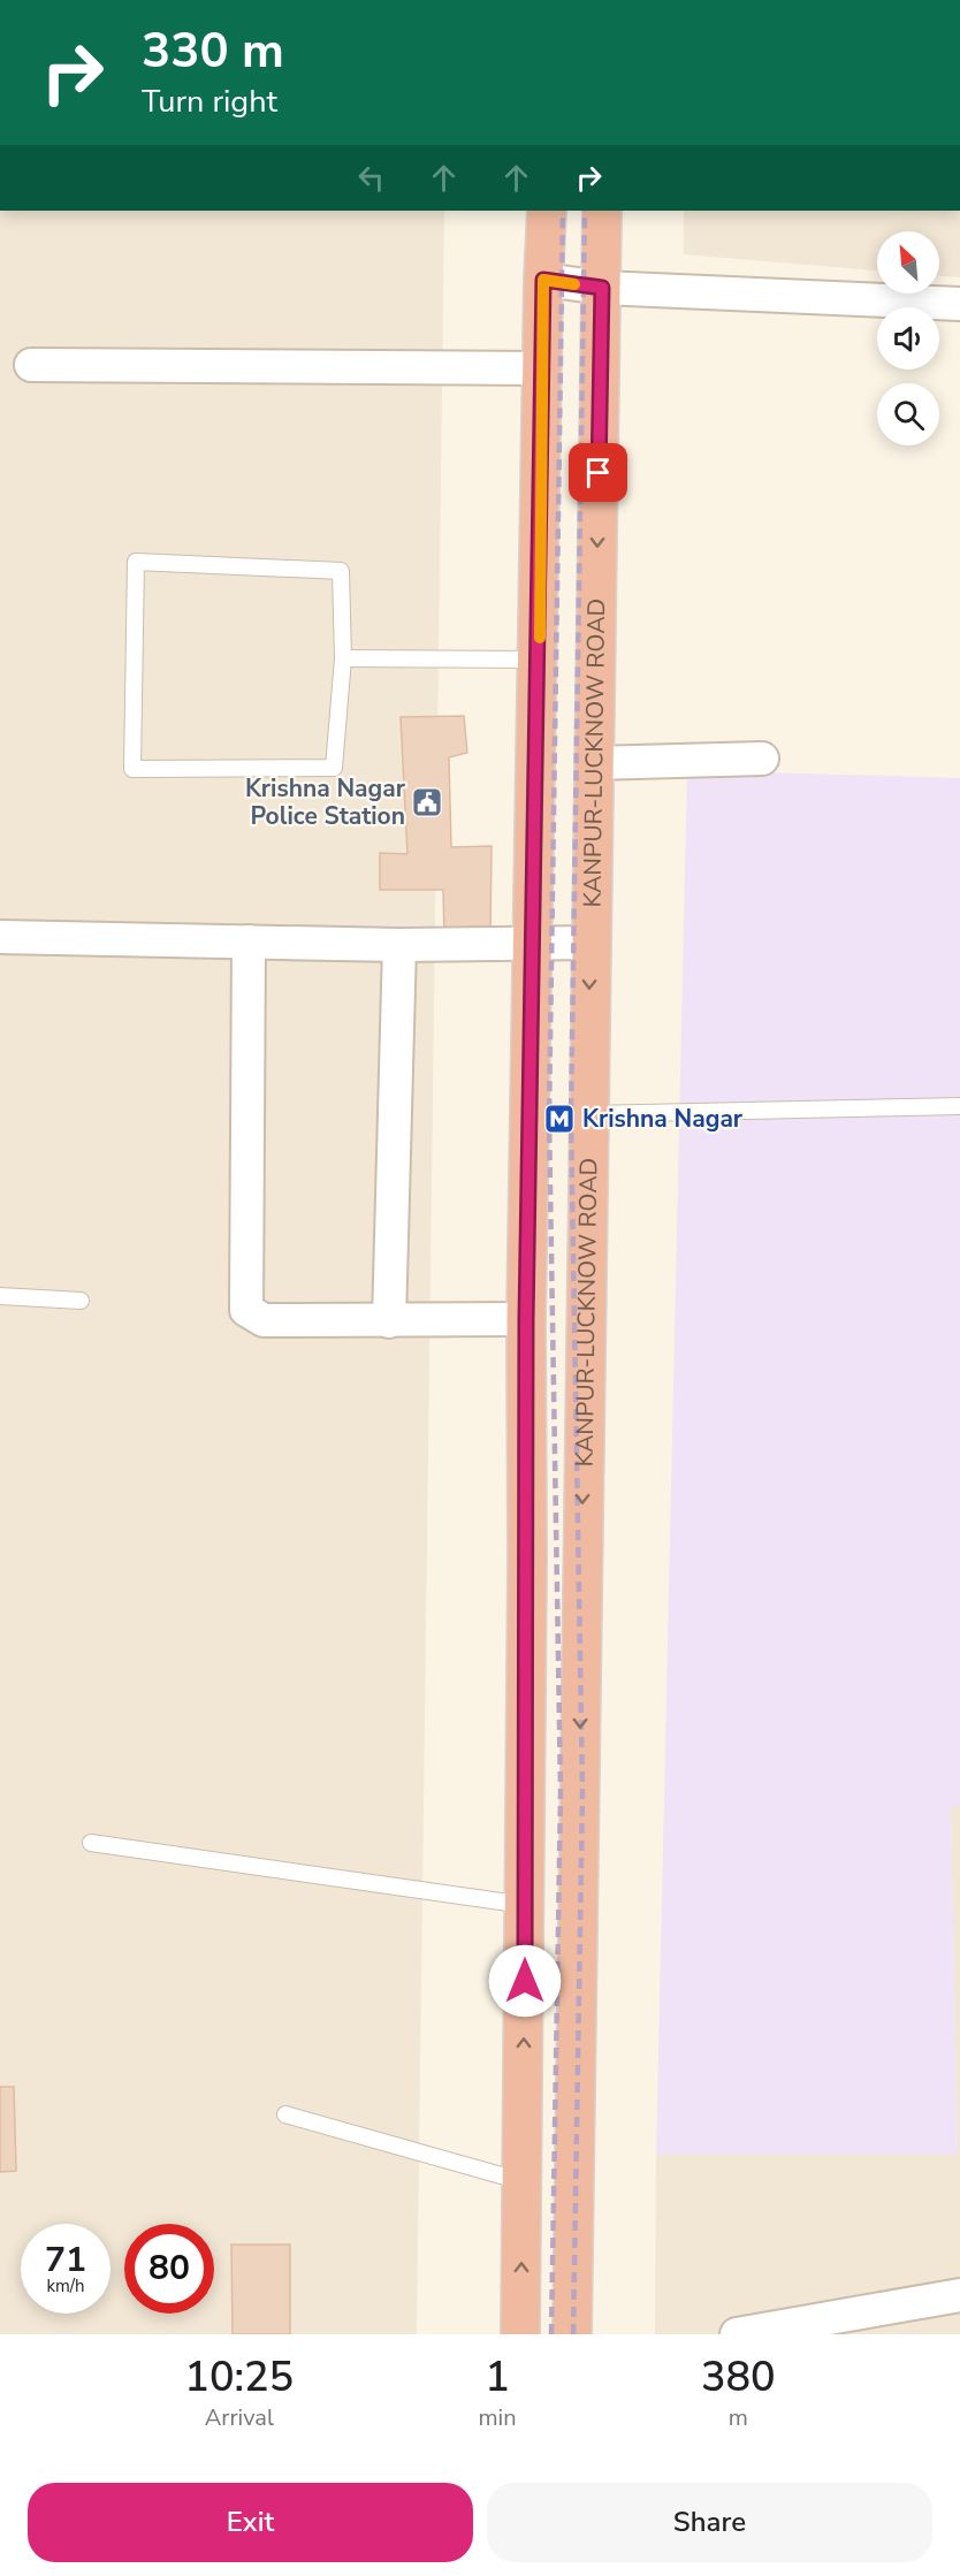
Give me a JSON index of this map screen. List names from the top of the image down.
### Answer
{
  "streets": {
    "highway": ["KANPUR-LUCKNOW ROAD"]
  },
  "places": {
    "public building": ["Krishna Nagar Police Station"],
    "metro station": ["Krishna Nagar"]
  },
  "north": "top left",
  "page": {
    "turn": ["330 m", "Turn right"],
    "speed": "71 km/h",
    "limit": "80",
    "eta": [
      "10:25",
      "Arrival",
      "1",
      "min",
      "380",
      "m"
    ],
    "buttons": ["Exit", "Share"]
  }
}
